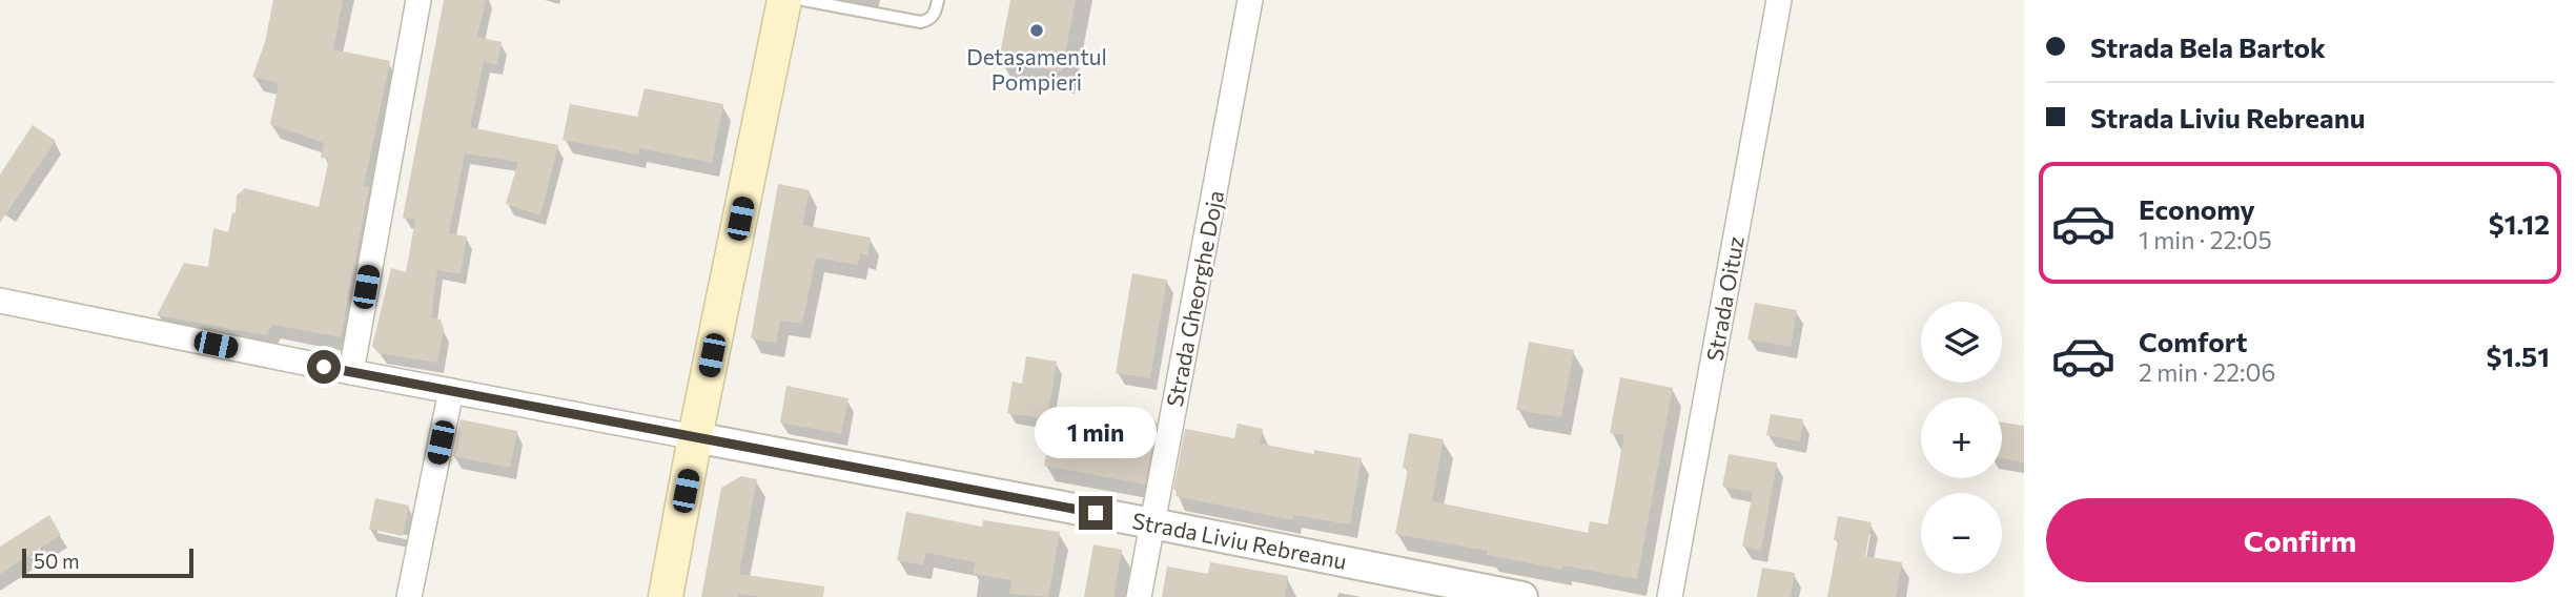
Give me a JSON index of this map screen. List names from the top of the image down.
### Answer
{
  "streets": {
    "street": ["Strada Gheorghe Doja", "Strada Oituz", "Strada Liviu Rebreanu"]
  },
  "crossings": [
    ["Strada Gheorghe Doja", "Strada Liviu Rebreanu"]
  ],
  "places": ["Detașamentul Pompieri"],
  "scale_bar": "50 m",
  "page": {
    "banner": ["Strada Bela Bartok", "Strada Liviu Rebreanu"],
    "list": [
      {
        "name": "Economy",
        "note": "1 min · 22:05",
        "value": "$1.12"
      },
      {
        "name": "Comfort",
        "note": "2 min · 22:06",
        "value": "$1.51"
      }
    ],
    "map_buttons": ["+", "−"],
    "bubble": "1 min",
    "buttons": "Confirm",
    "scale": "50 m"
  }
}
